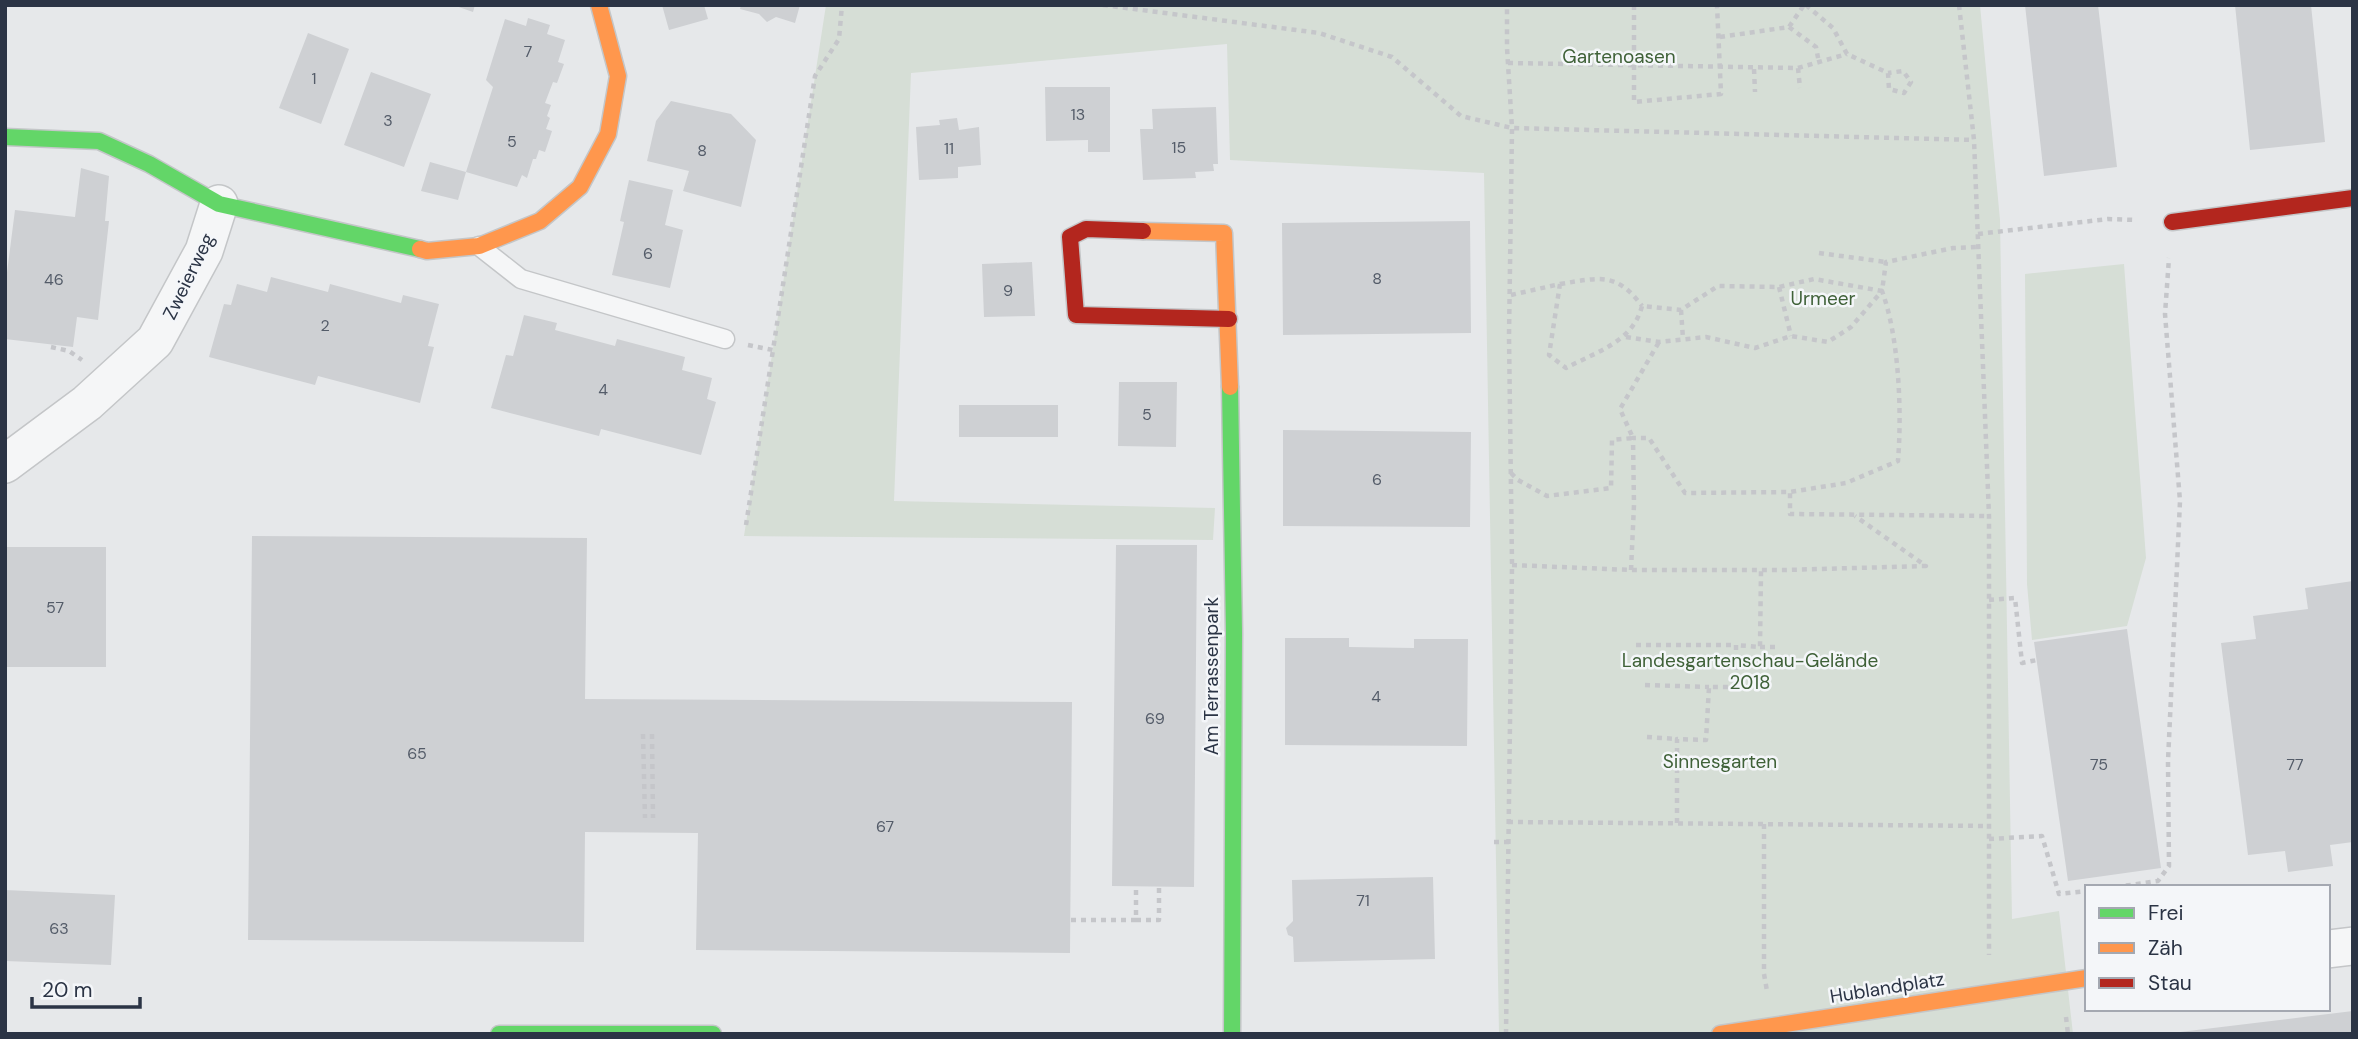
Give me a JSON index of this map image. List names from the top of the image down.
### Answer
{
  "streets": {
    "street": ["Zweierweg", "Am Terrassenpark", "Hublandplatz"]
  },
  "parks": [
    "Gartenoasen",
    "Urmeer",
    "Landesgartenschau-Gelände 2018",
    "Sinnesgarten"
  ],
  "house_numbers": [
    "7",
    "1",
    "13",
    "3",
    "5",
    "15",
    "11",
    "8",
    "6",
    "8",
    "46",
    "9",
    "2",
    "4",
    "5",
    "6",
    "57",
    "4",
    "69",
    "65",
    "75",
    "77",
    "67",
    "71",
    "63"
  ],
  "legend": ["Frei", "Zäh", "Stau"],
  "scale_bar": "20 m"
}
